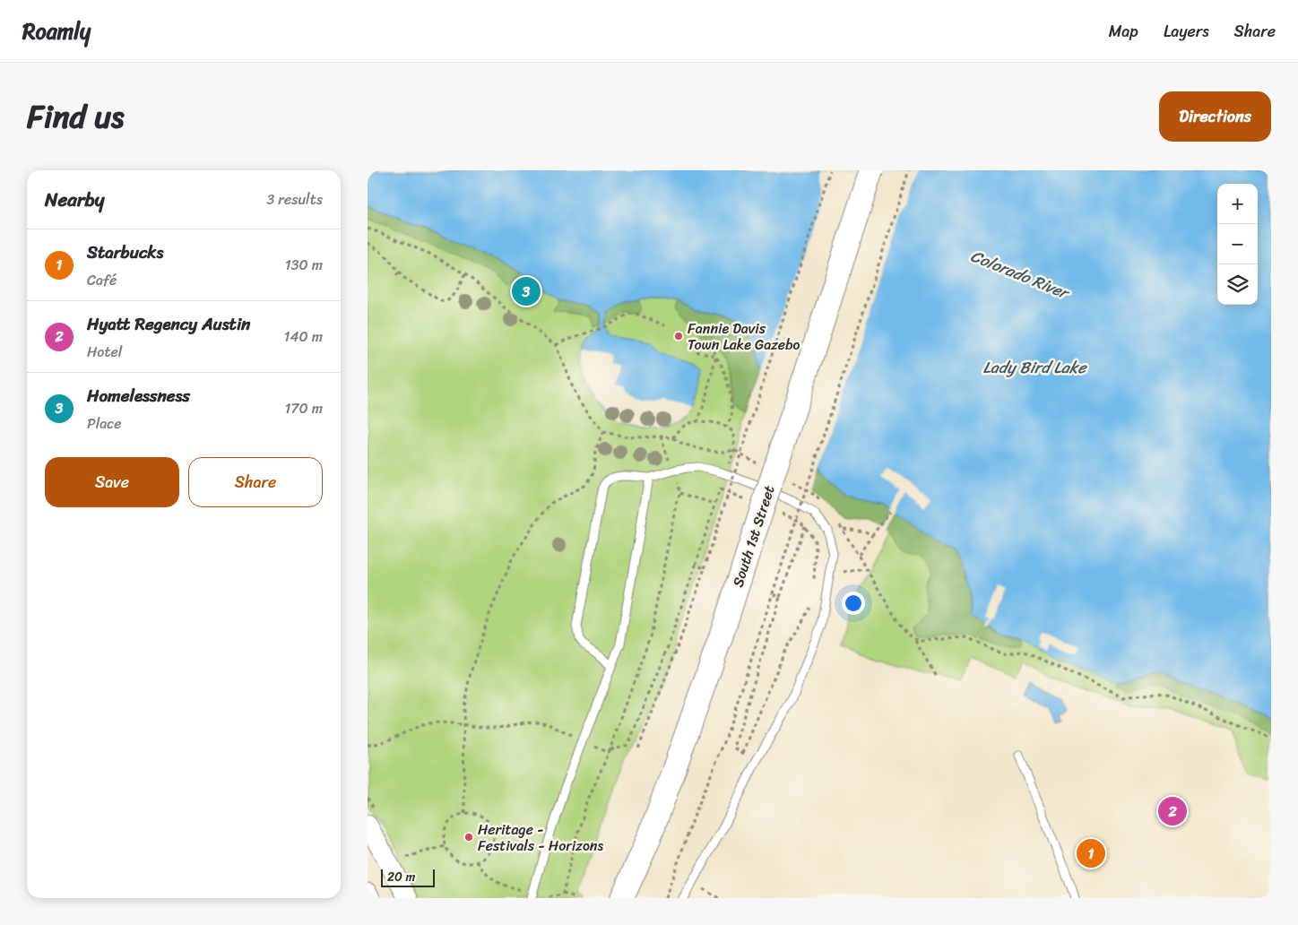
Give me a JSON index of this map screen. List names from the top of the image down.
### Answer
{
  "streets": {
    "main road": ["South 1st Street"]
  },
  "water": ["Colorado River", "Lady Bird Lake"],
  "places": ["Fannie Davis Town Lake Gazebo", "Heritage - Festivals - Horizons"],
  "scale_bar": "20 m",
  "page": {
    "header": "Roamly",
    "nav": ["Map", "Layers", "Share"],
    "title": "Find us",
    "buttons": [
      "Directions",
      ["Save", "Share"]
    ],
    "heading": ["Nearby", "3 results"],
    "map_buttons": ["+", "−"],
    "list": [
      {
        "mark": "1",
        "name": "Starbucks",
        "note": "Café",
        "value": "130 m"
      },
      {
        "mark": "2",
        "name": "Hyatt Regency Austin",
        "note": "Hotel",
        "value": "140 m"
      },
      {
        "mark": "3",
        "name": "Homelessness",
        "note": "Place",
        "value": "170 m"
      }
    ],
    "pins": ["3", "2", "1"],
    "scale": "20 m"
  }
}
